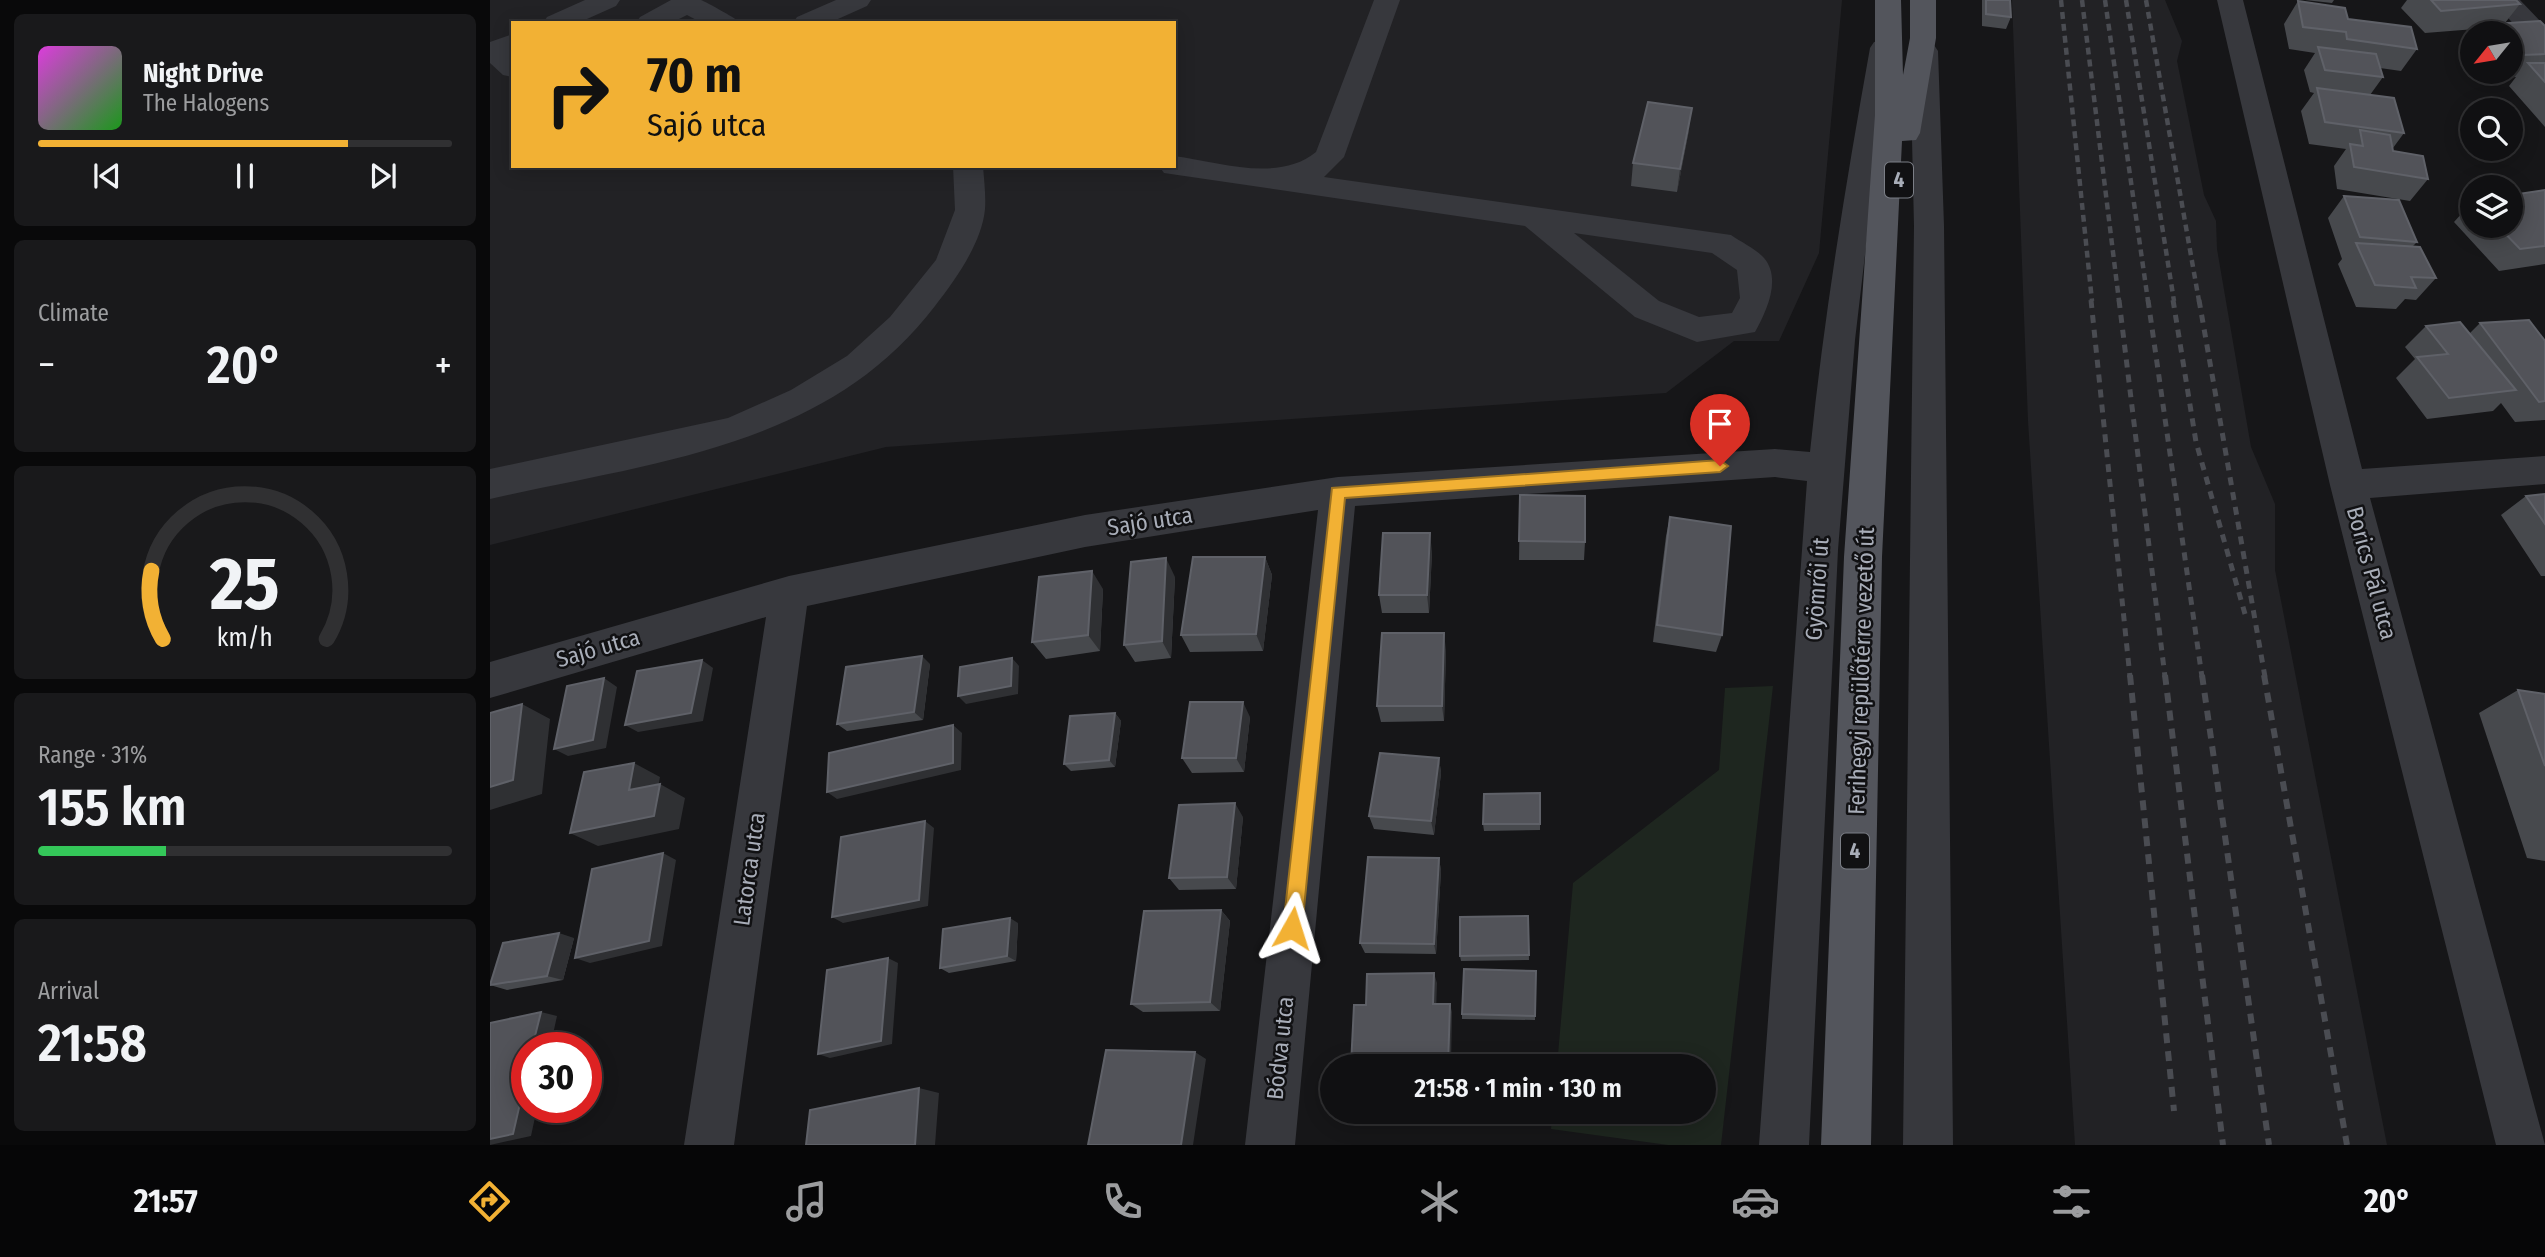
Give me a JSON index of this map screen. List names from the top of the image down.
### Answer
{
  "streets": {
    "main road": ["4", "Ferihegyi repülőtérre vezető út"],
    "street": [
      "Sajó utca",
      "Borics Pál utca",
      "Gyömrői út",
      "Latorca utca",
      "Bódva utca"
    ]
  },
  "crossings": [
    ["Sajó utca", "Gyömrői út"],
    ["Sajó utca", "Latorca utca"],
    ["Sajó utca", "Bódva utca"],
    ["Gyömrői út", "Ferihegyi repülőtérre vezető út"]
  ],
  "north": "bottom left",
  "page": {
    "turn": ["70 m", "Sajó utca"],
    "song": ["Night Drive", "The Halogens"],
    "tile": [
      "Climate",
      ["Range · 31%", "155 km"],
      ["Arrival", "21:58"]
    ],
    "heat": ["−", "20°", "+"],
    "limit": "30",
    "trip": "21:58 · 1 min · 130 m",
    "tabs": ["21:57", "20°"],
    "gauge": ["25", "km/h"]
  }
}
